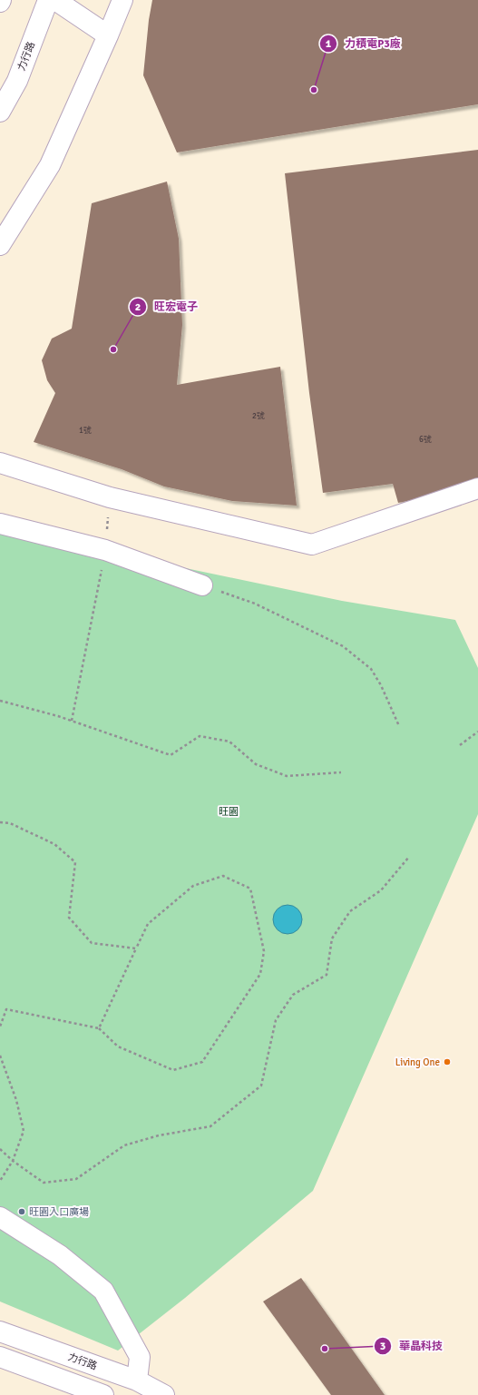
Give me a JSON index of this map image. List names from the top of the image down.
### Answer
{
  "streets": {
    "street": ["力行路"]
  },
  "parks": ["旺園"],
  "places": [
    "力積電P3廠",
    "旺宏電子",
    "Living One",
    "旺園入口廣場",
    "華晶科技"
  ],
  "house_numbers": ["2號", "1號", "6號"]
}
